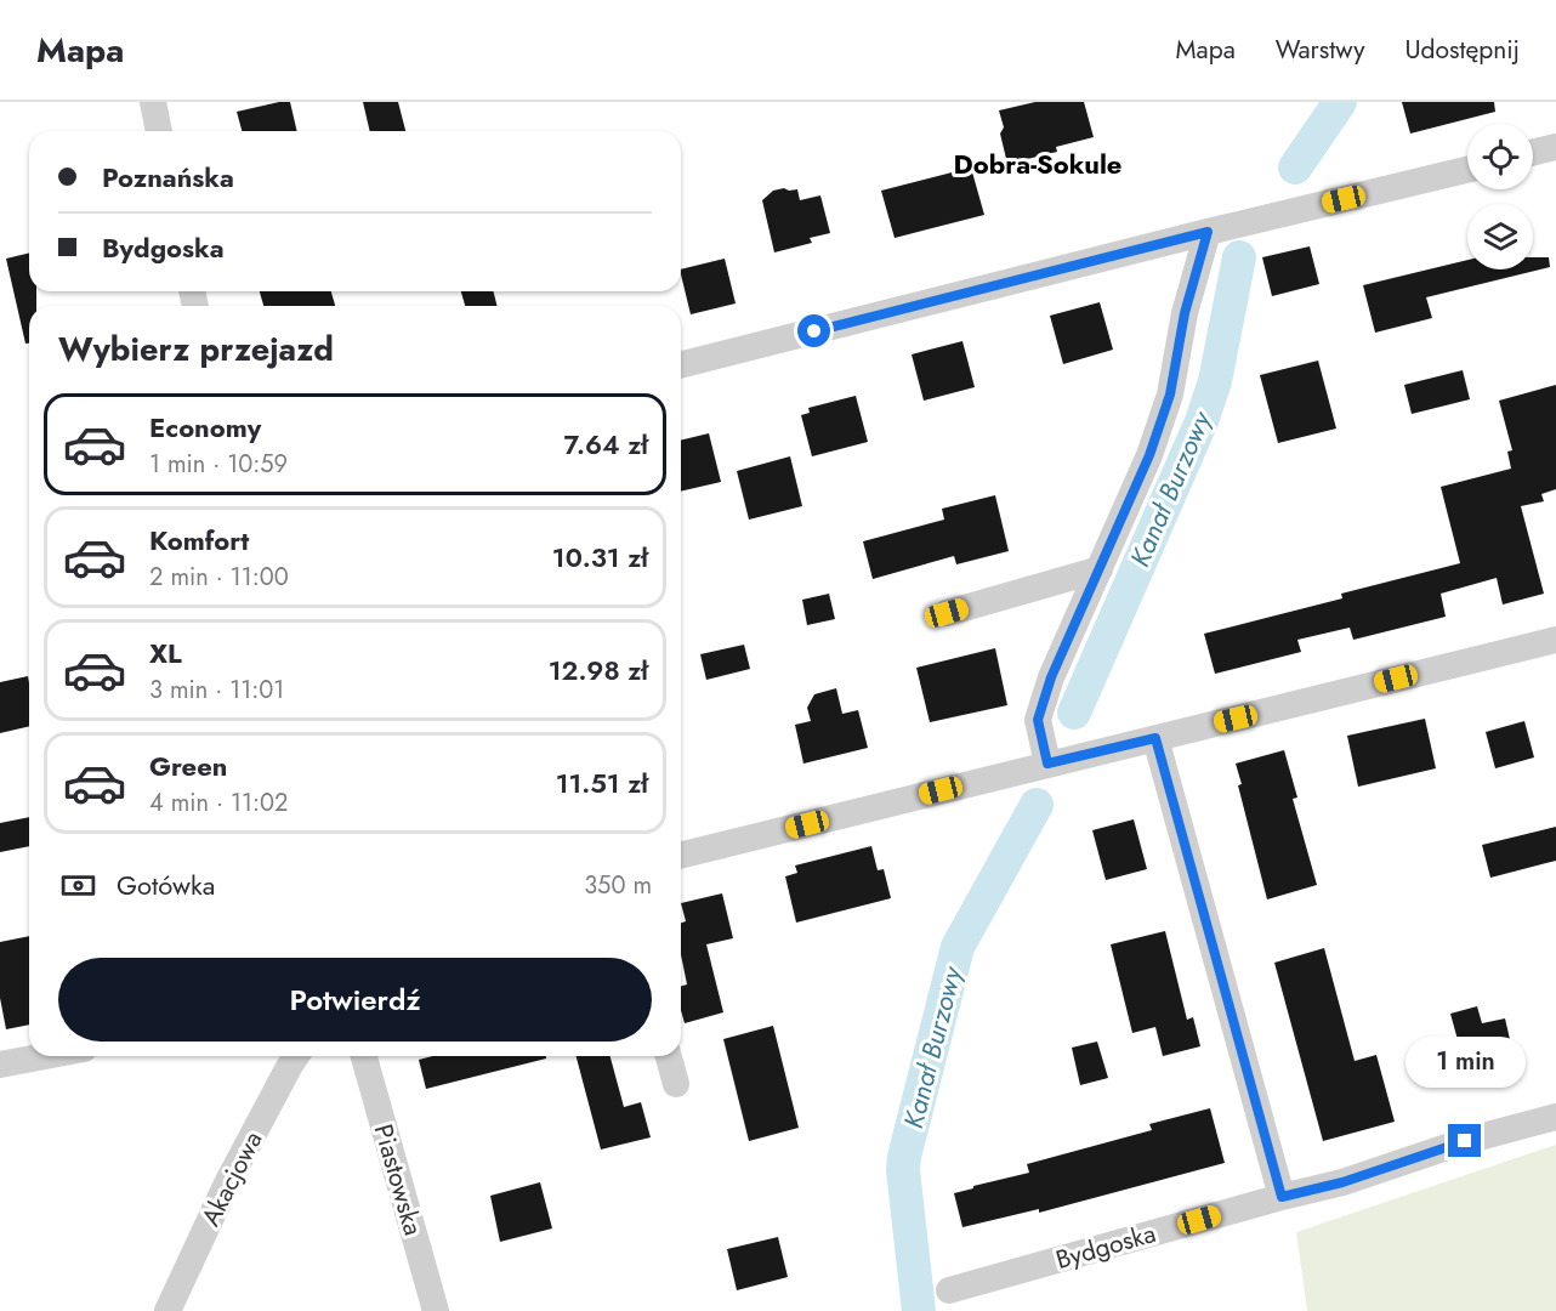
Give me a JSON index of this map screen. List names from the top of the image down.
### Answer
{
  "streets": {
    "street": ["Akacjowa", "Piastowska", "Bydgoska"]
  },
  "districts": ["Dobra-Sokule"],
  "water": ["Kanał Burzowy"],
  "page": {
    "header": "Mapa",
    "nav": ["Mapa", "Warstwy", "Udostępnij"],
    "banner": ["Poznańska", "Bydgoska"],
    "heading": "Wybierz przejazd",
    "list": [
      {
        "name": "Economy",
        "note": "1 min · 10:59",
        "value": "7.64 zł"
      },
      {
        "name": "Komfort",
        "note": "2 min · 11:00",
        "value": "10.31 zł"
      },
      {
        "name": "XL",
        "note": "3 min · 11:01",
        "value": "12.98 zł"
      },
      {
        "name": "Green",
        "note": "4 min · 11:02",
        "value": "11.51 zł"
      }
    ],
    "pay": ["Gotówka", "350 m"],
    "buttons": "Potwierdź",
    "bubble": "1 min"
  }
}
